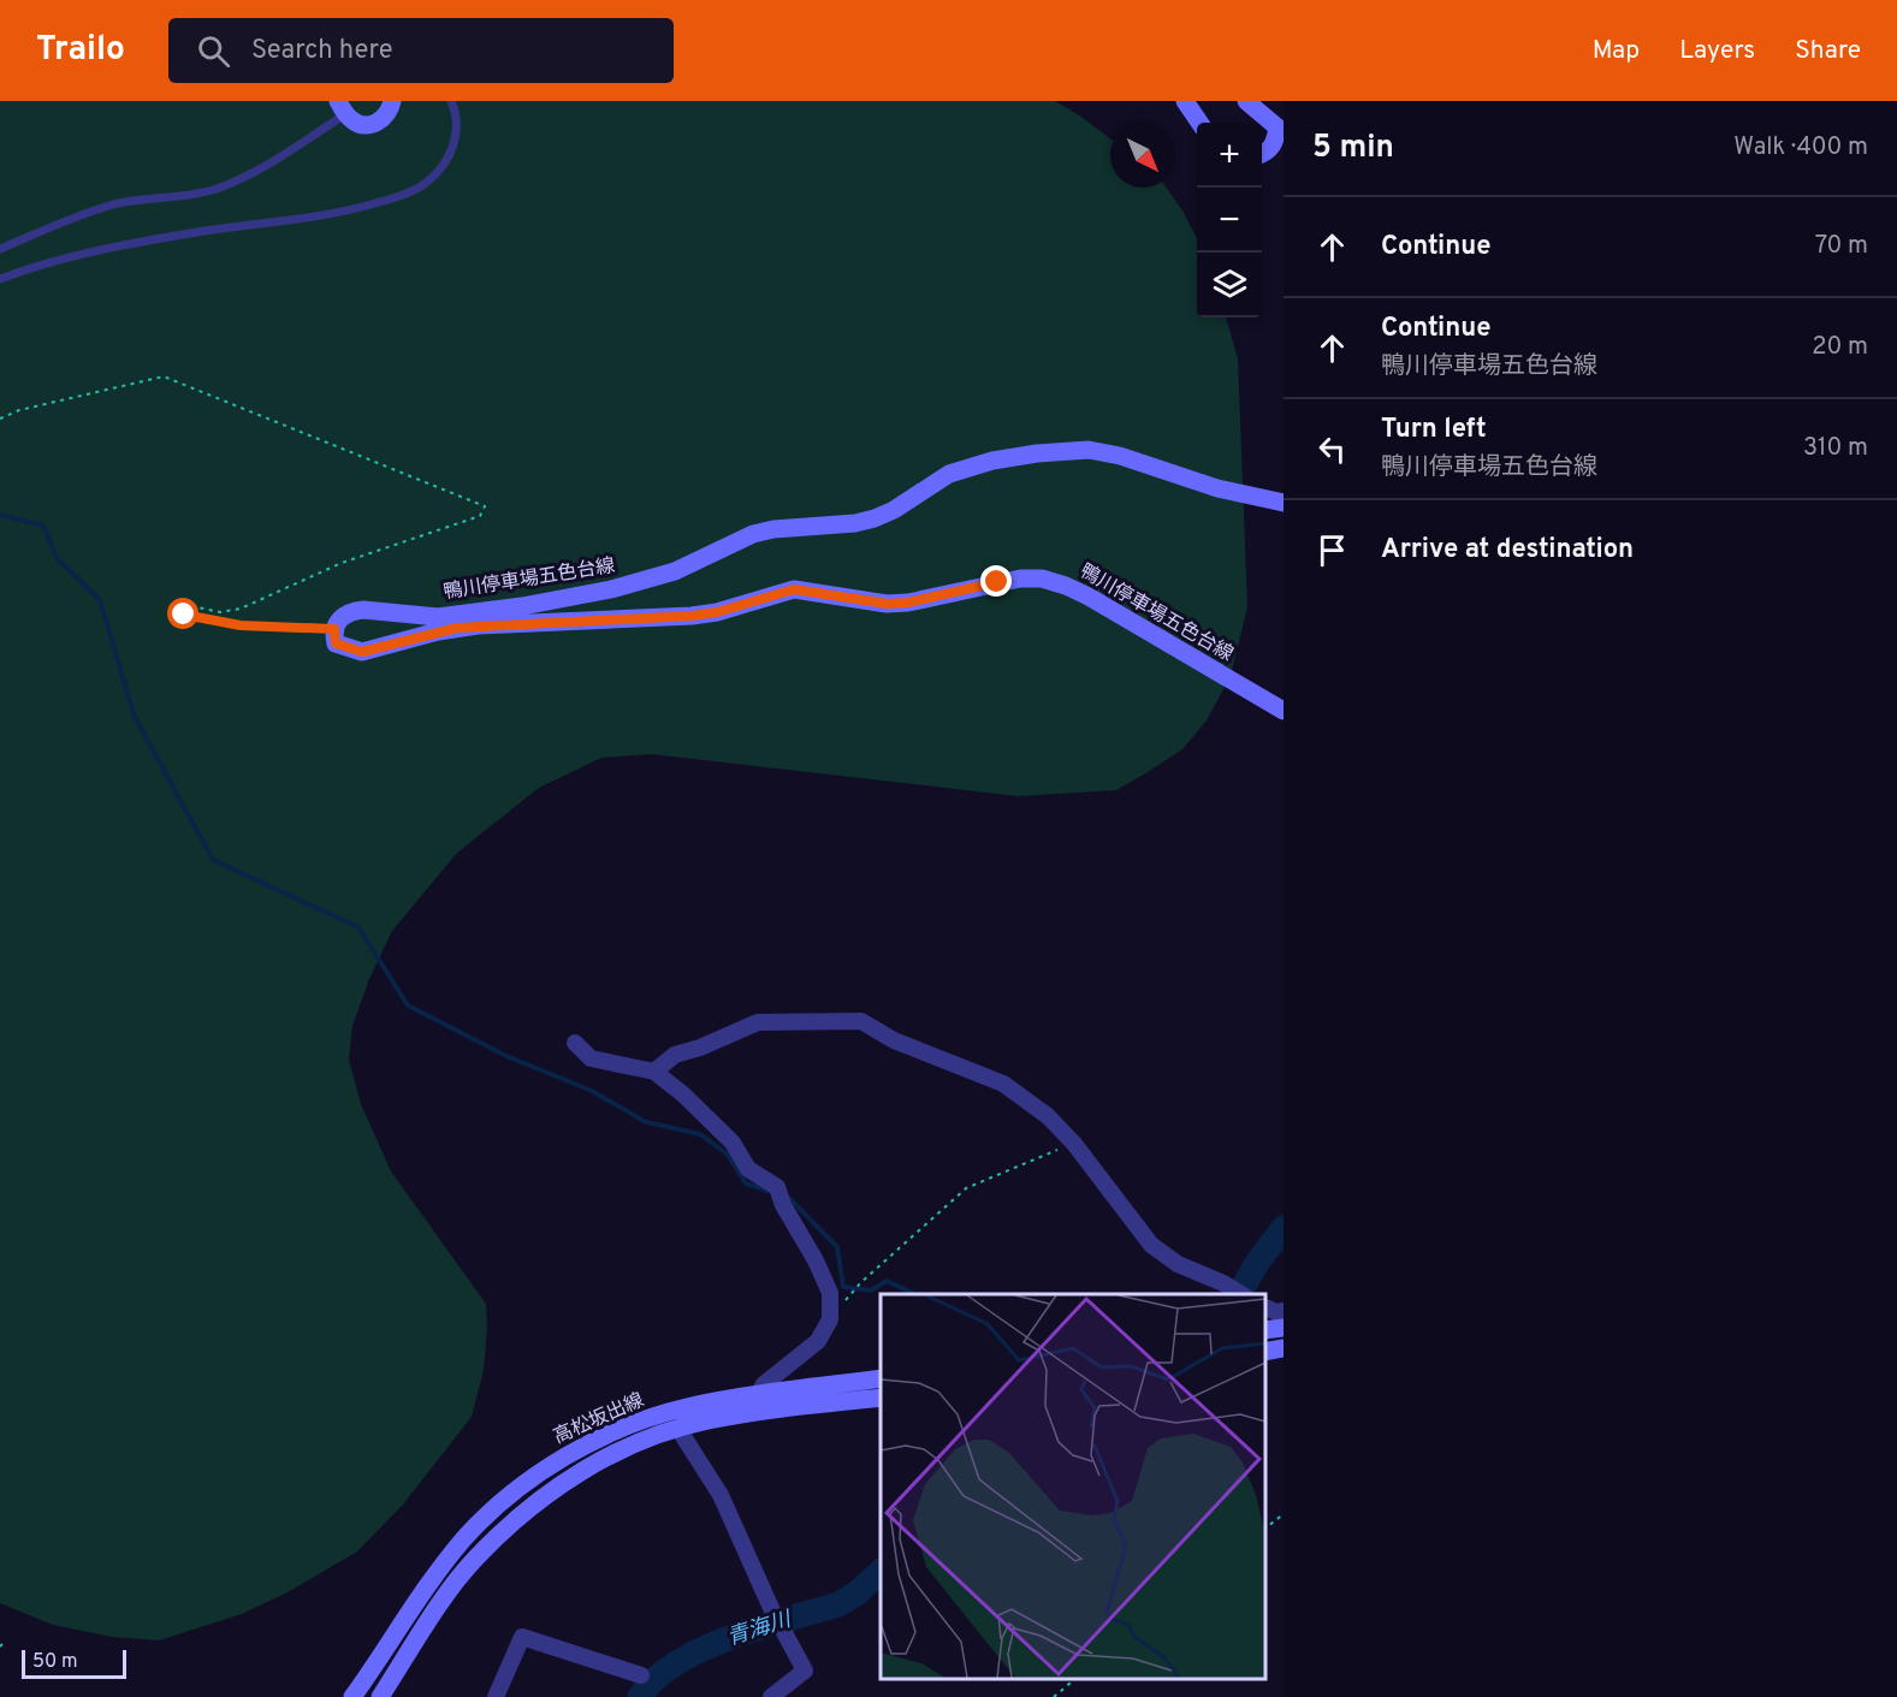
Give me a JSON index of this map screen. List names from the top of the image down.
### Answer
{
  "streets": {
    "main road": ["鴨川停車場五色台線", "高松坂出線"]
  },
  "water": ["青海川"],
  "scale_bar": "50 m",
  "north": "bottom right",
  "page": {
    "header": "Trailo",
    "search": "Search here",
    "nav": ["Map", "Layers", "Share"],
    "heading": ["5 min", "Walk · 400 m"],
    "map_buttons": ["+", "−"],
    "list": [
      ["Continue", "70 m"],
      ["Continue", "鴨川停車場五色台線", "20 m"],
      ["Turn left", "鴨川停車場五色台線", "310 m"],
      "Arrive at destination"
    ],
    "scale": "50 m"
  }
}
